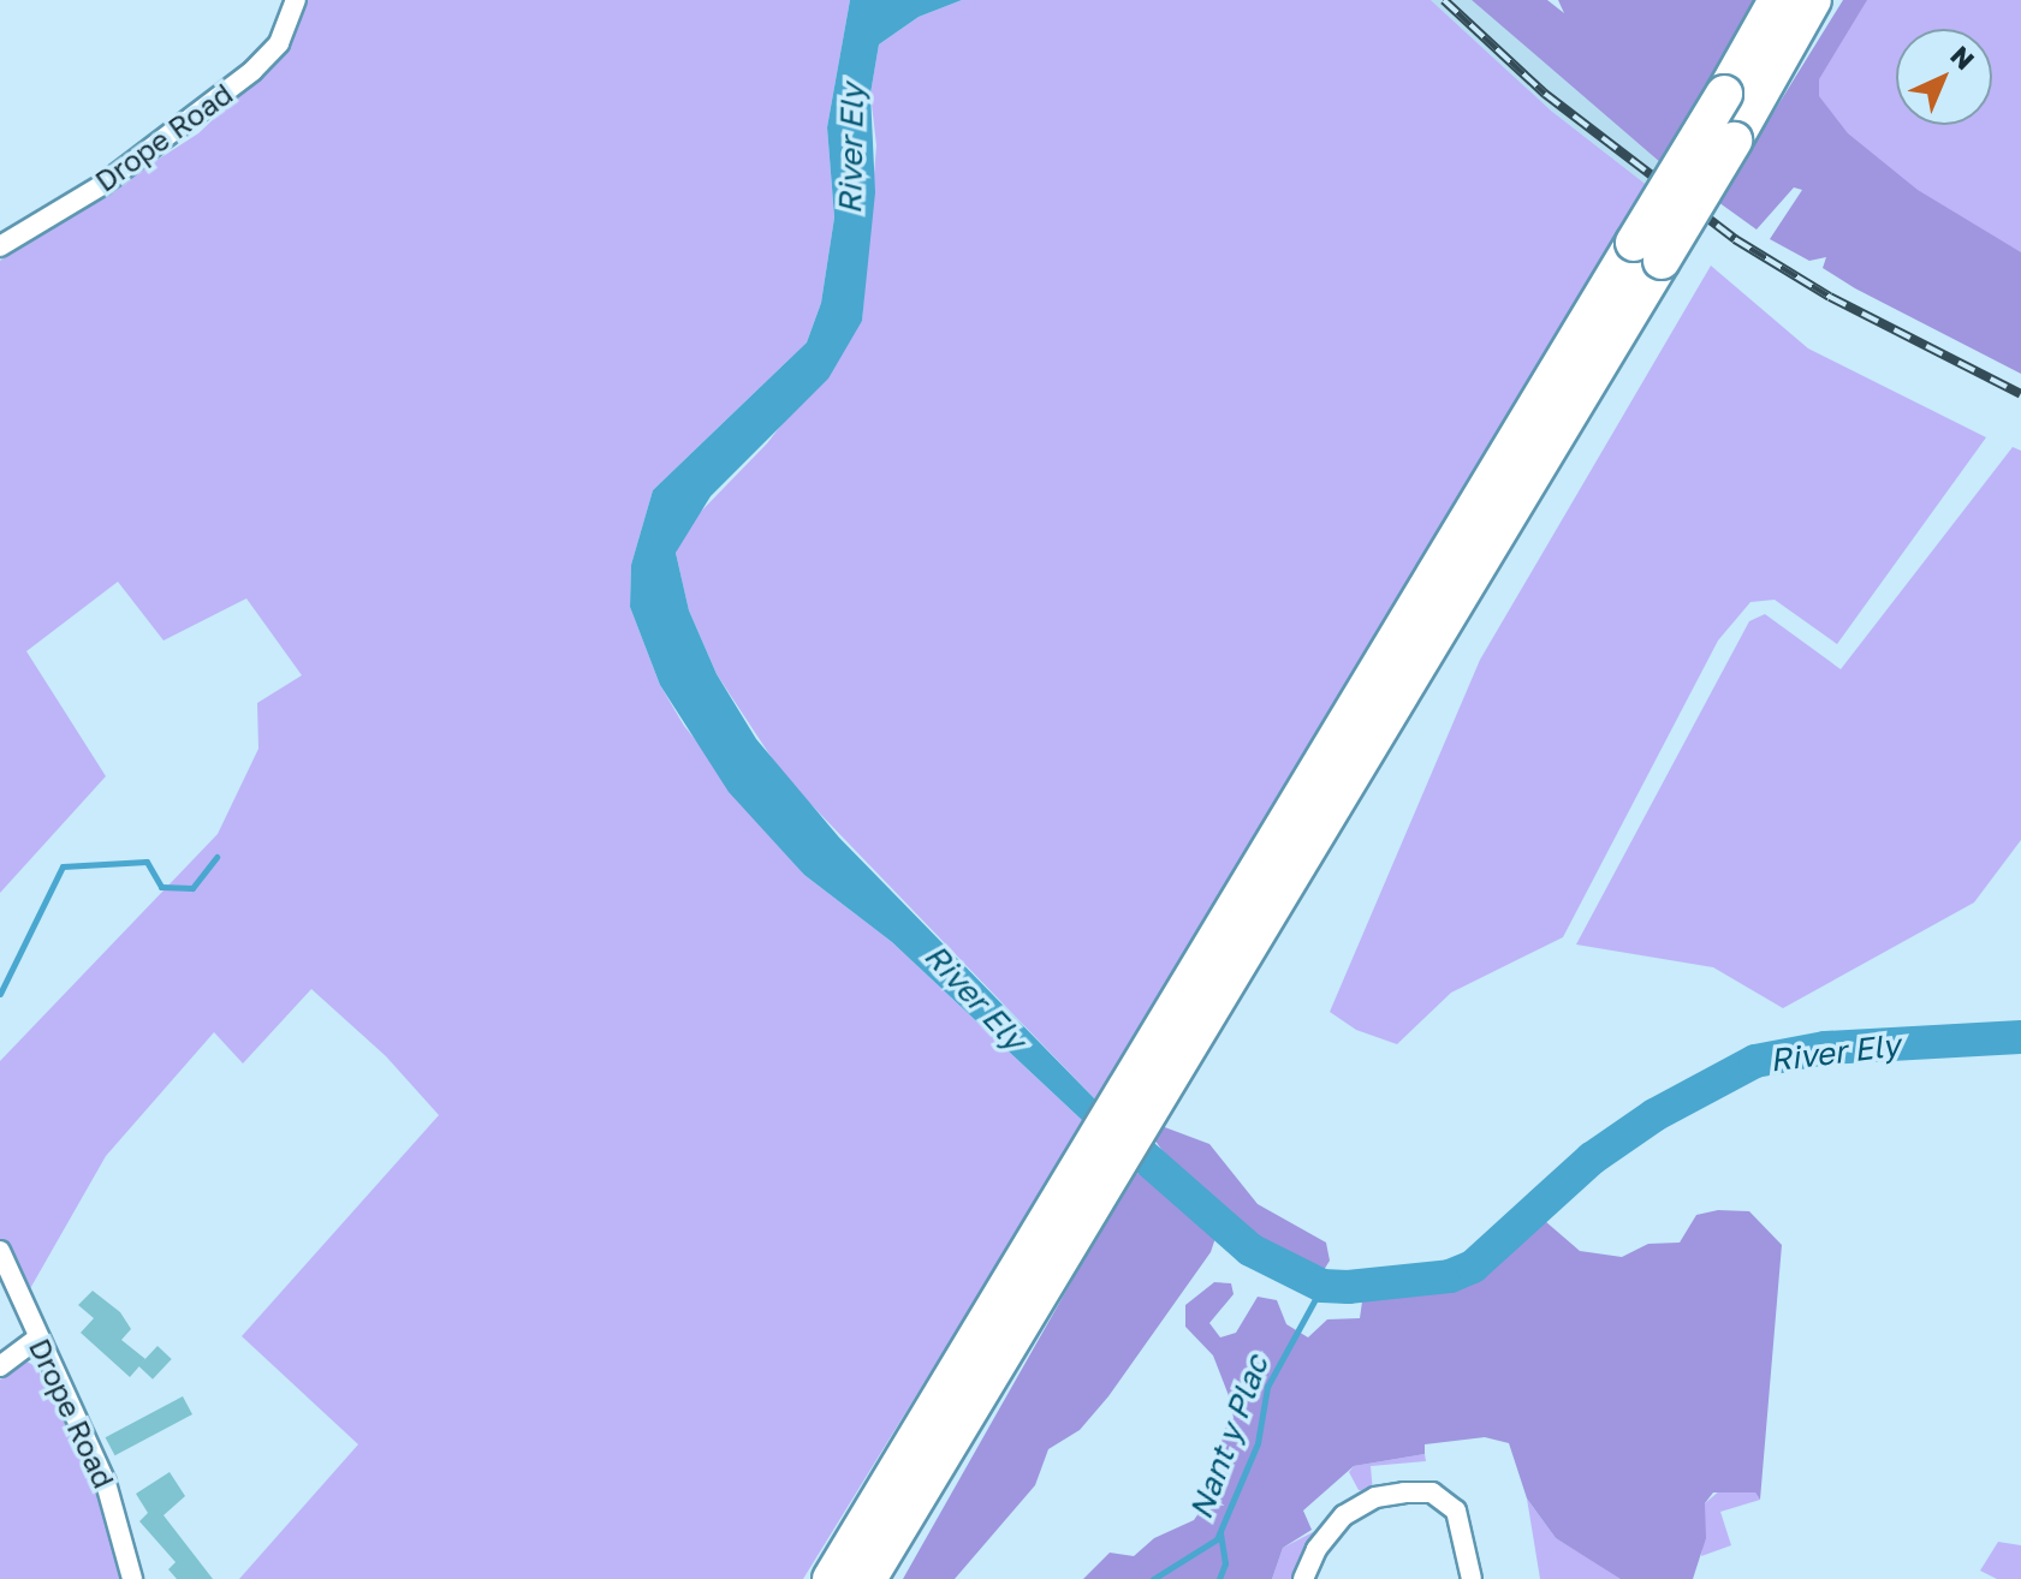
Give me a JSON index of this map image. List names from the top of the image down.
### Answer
{
  "streets": {
    "street": ["Drope Road"]
  },
  "water": ["River Ely", "Nant y Plac"],
  "north": "top right"
}
